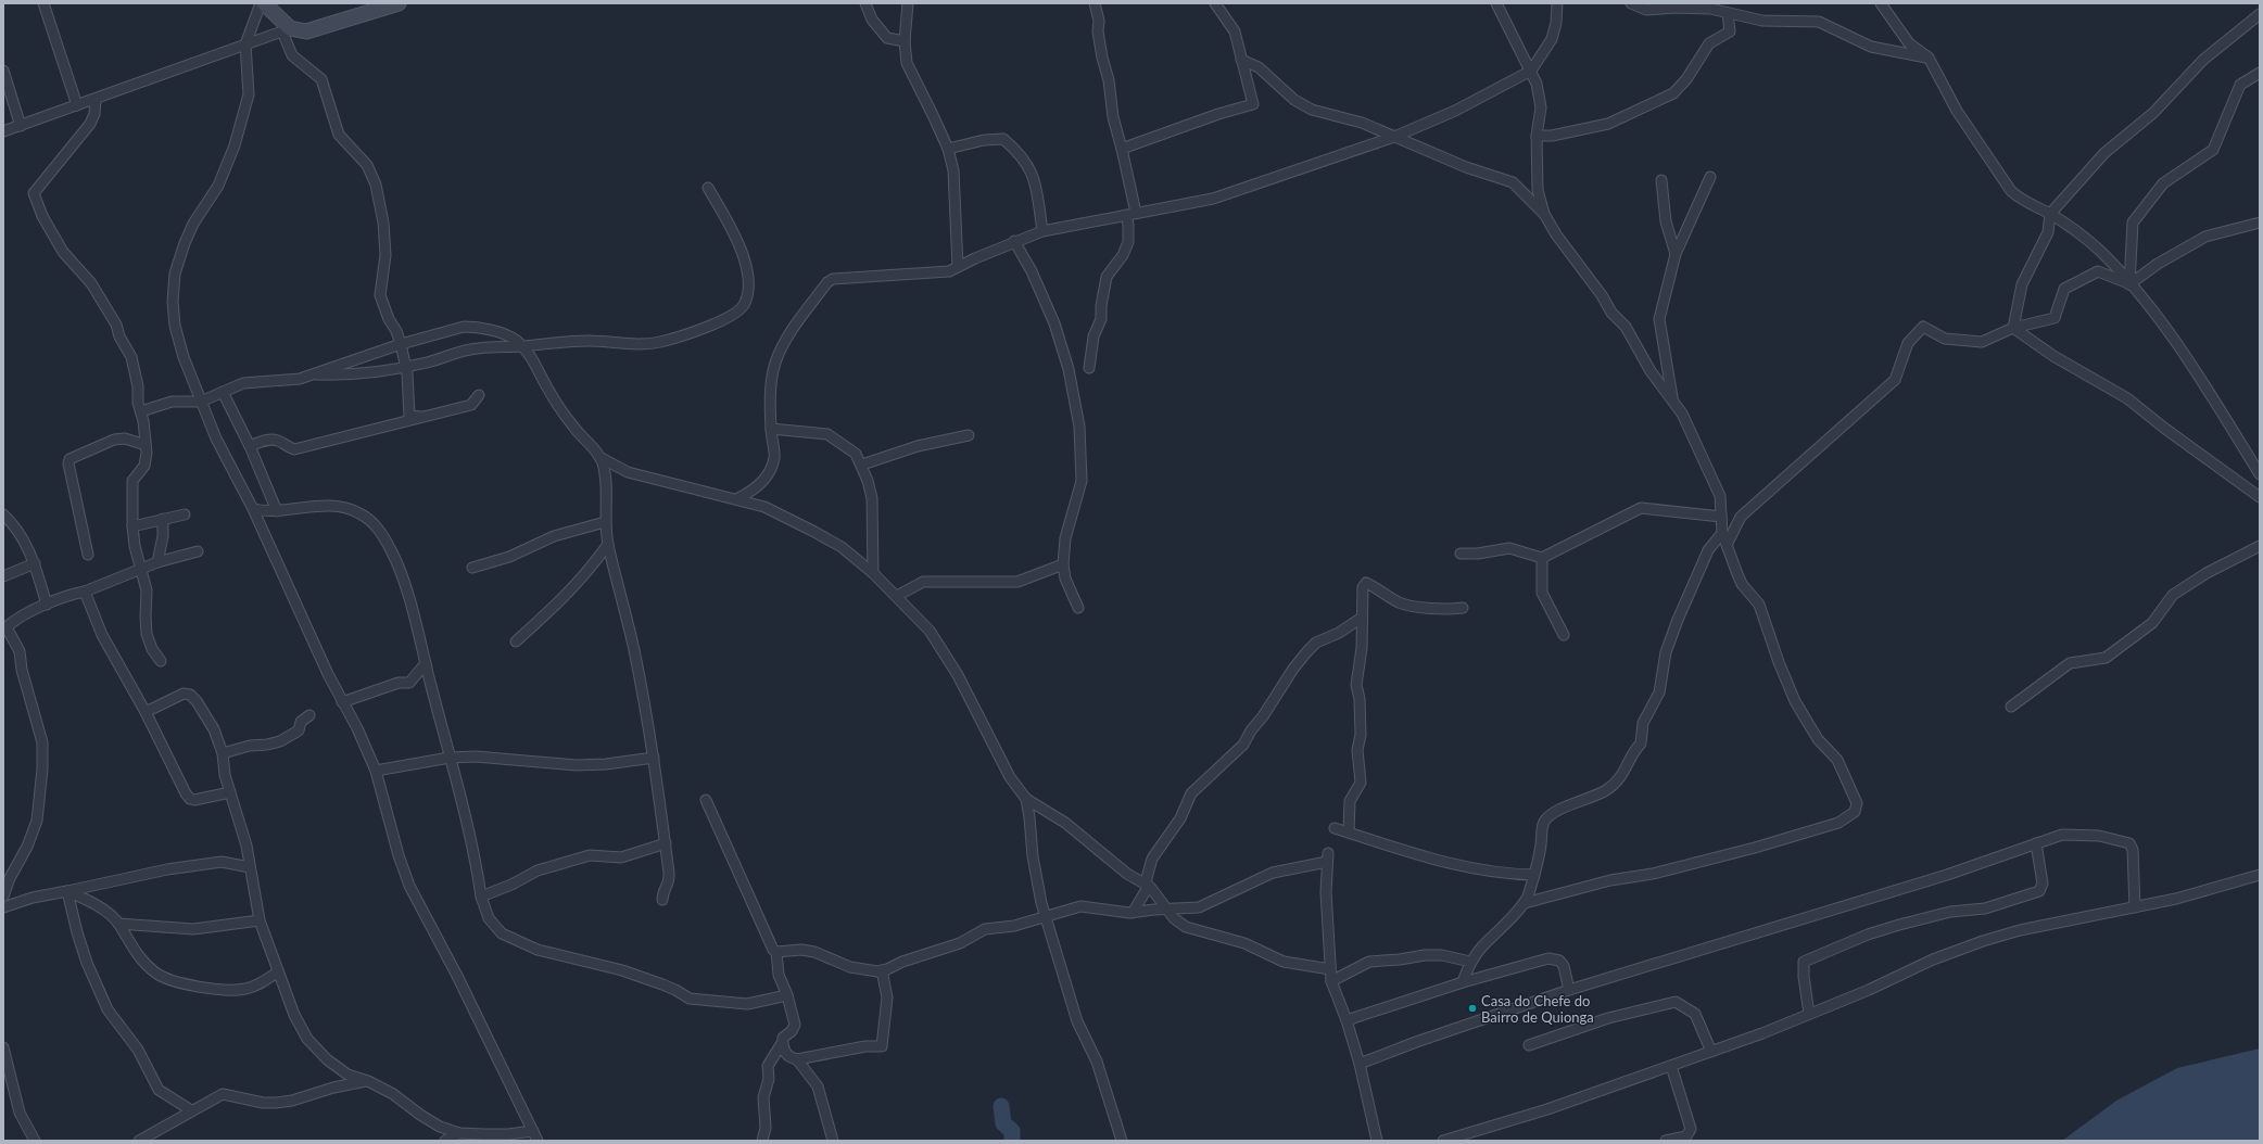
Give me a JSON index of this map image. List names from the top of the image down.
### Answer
{
  "places": ["Casa do Chefe do Bairro de Quionga"]
}
